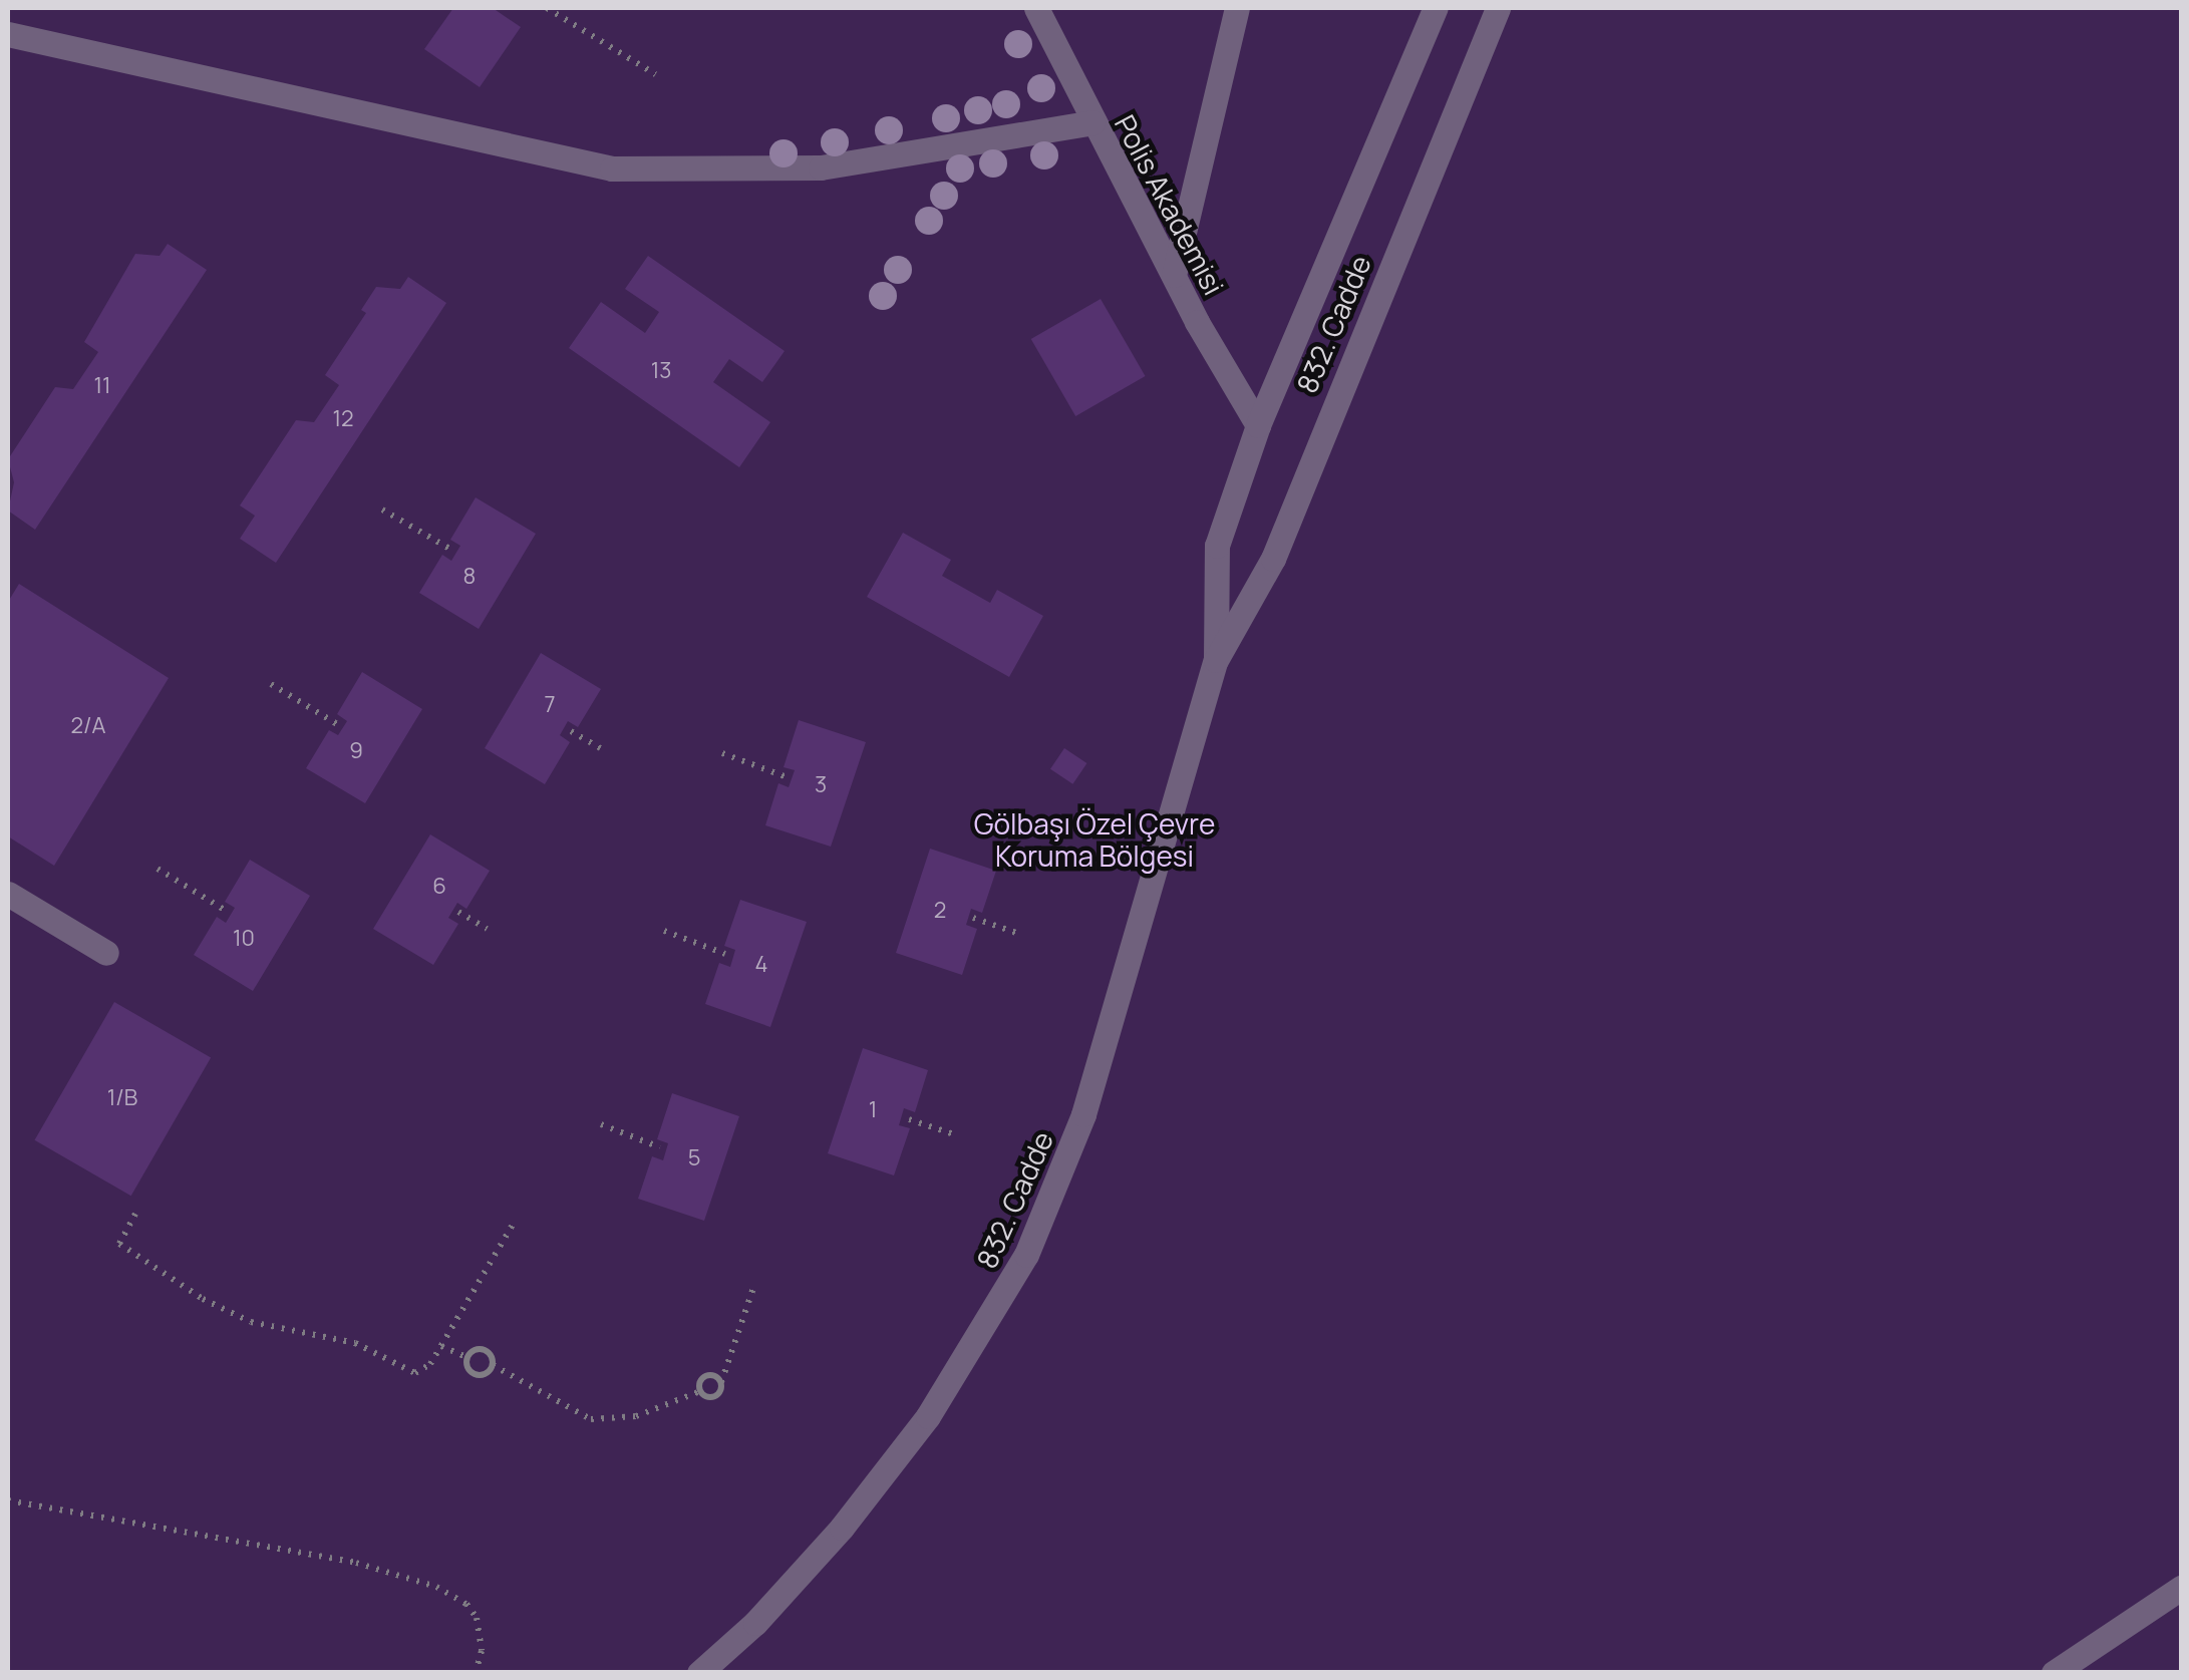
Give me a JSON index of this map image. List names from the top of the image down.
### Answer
{
  "streets": {
    "street": ["Polis Akademisi", "832. Cadde"]
  },
  "crossings": [
    ["Polis Akademisi", "832. Cadde"]
  ],
  "parks": ["Gölbaşı Özel Çevre Koruma Bölgesi"],
  "house_numbers": [
    "13",
    "11",
    "12",
    "8",
    "7",
    "2/A",
    "9",
    "3",
    "6",
    "2",
    "10",
    "4",
    "1/B",
    "1",
    "5"
  ]
}
